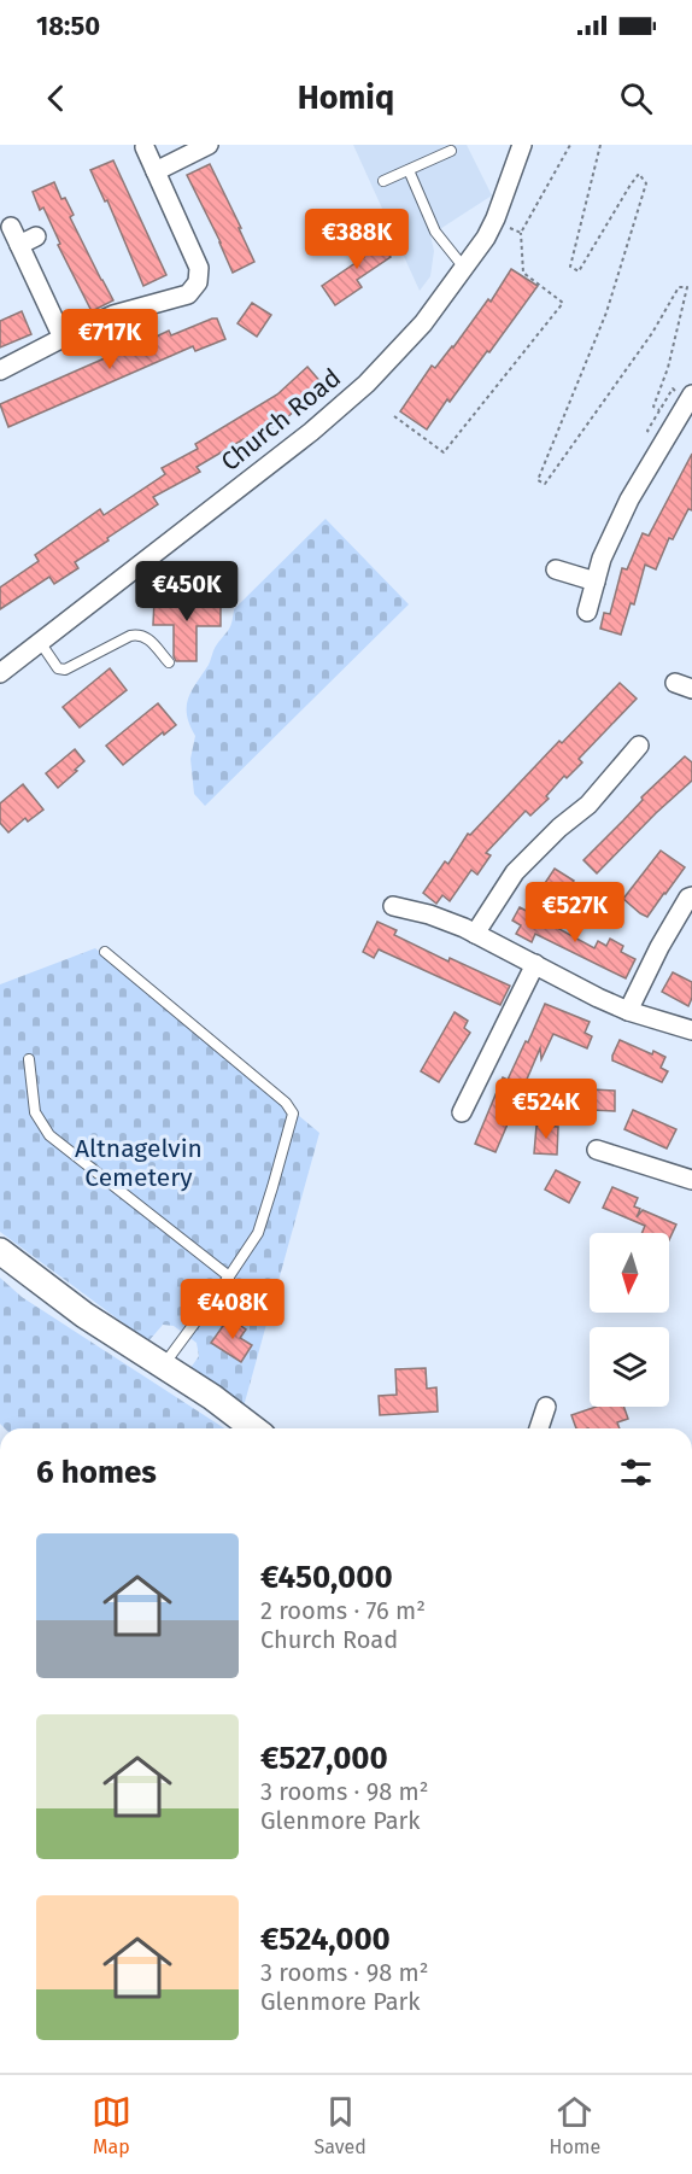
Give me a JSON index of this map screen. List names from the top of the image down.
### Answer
{
  "streets": {
    "street": ["Church Road"]
  },
  "parks": ["Altnagelvin Cemetery"],
  "north": "bottom",
  "page": {
    "status": "18:50",
    "header": "Homiq",
    "price": [
      "€388K",
      "€717K",
      "€450K",
      "€527K",
      "€524K",
      "€408K"
    ],
    "heading": "6 homes",
    "list": [
      {
        "name": "€450,000",
        "note": "2 rooms · 76 m² · Church Road"
      },
      {
        "name": "€527,000",
        "note": "3 rooms · 98 m² · Glenmore Park"
      },
      {
        "name": "€524,000",
        "note": "3 rooms · 98 m² · Glenmore Park"
      }
    ],
    "tabs": ["Map", "Saved", "Home"]
  }
}
